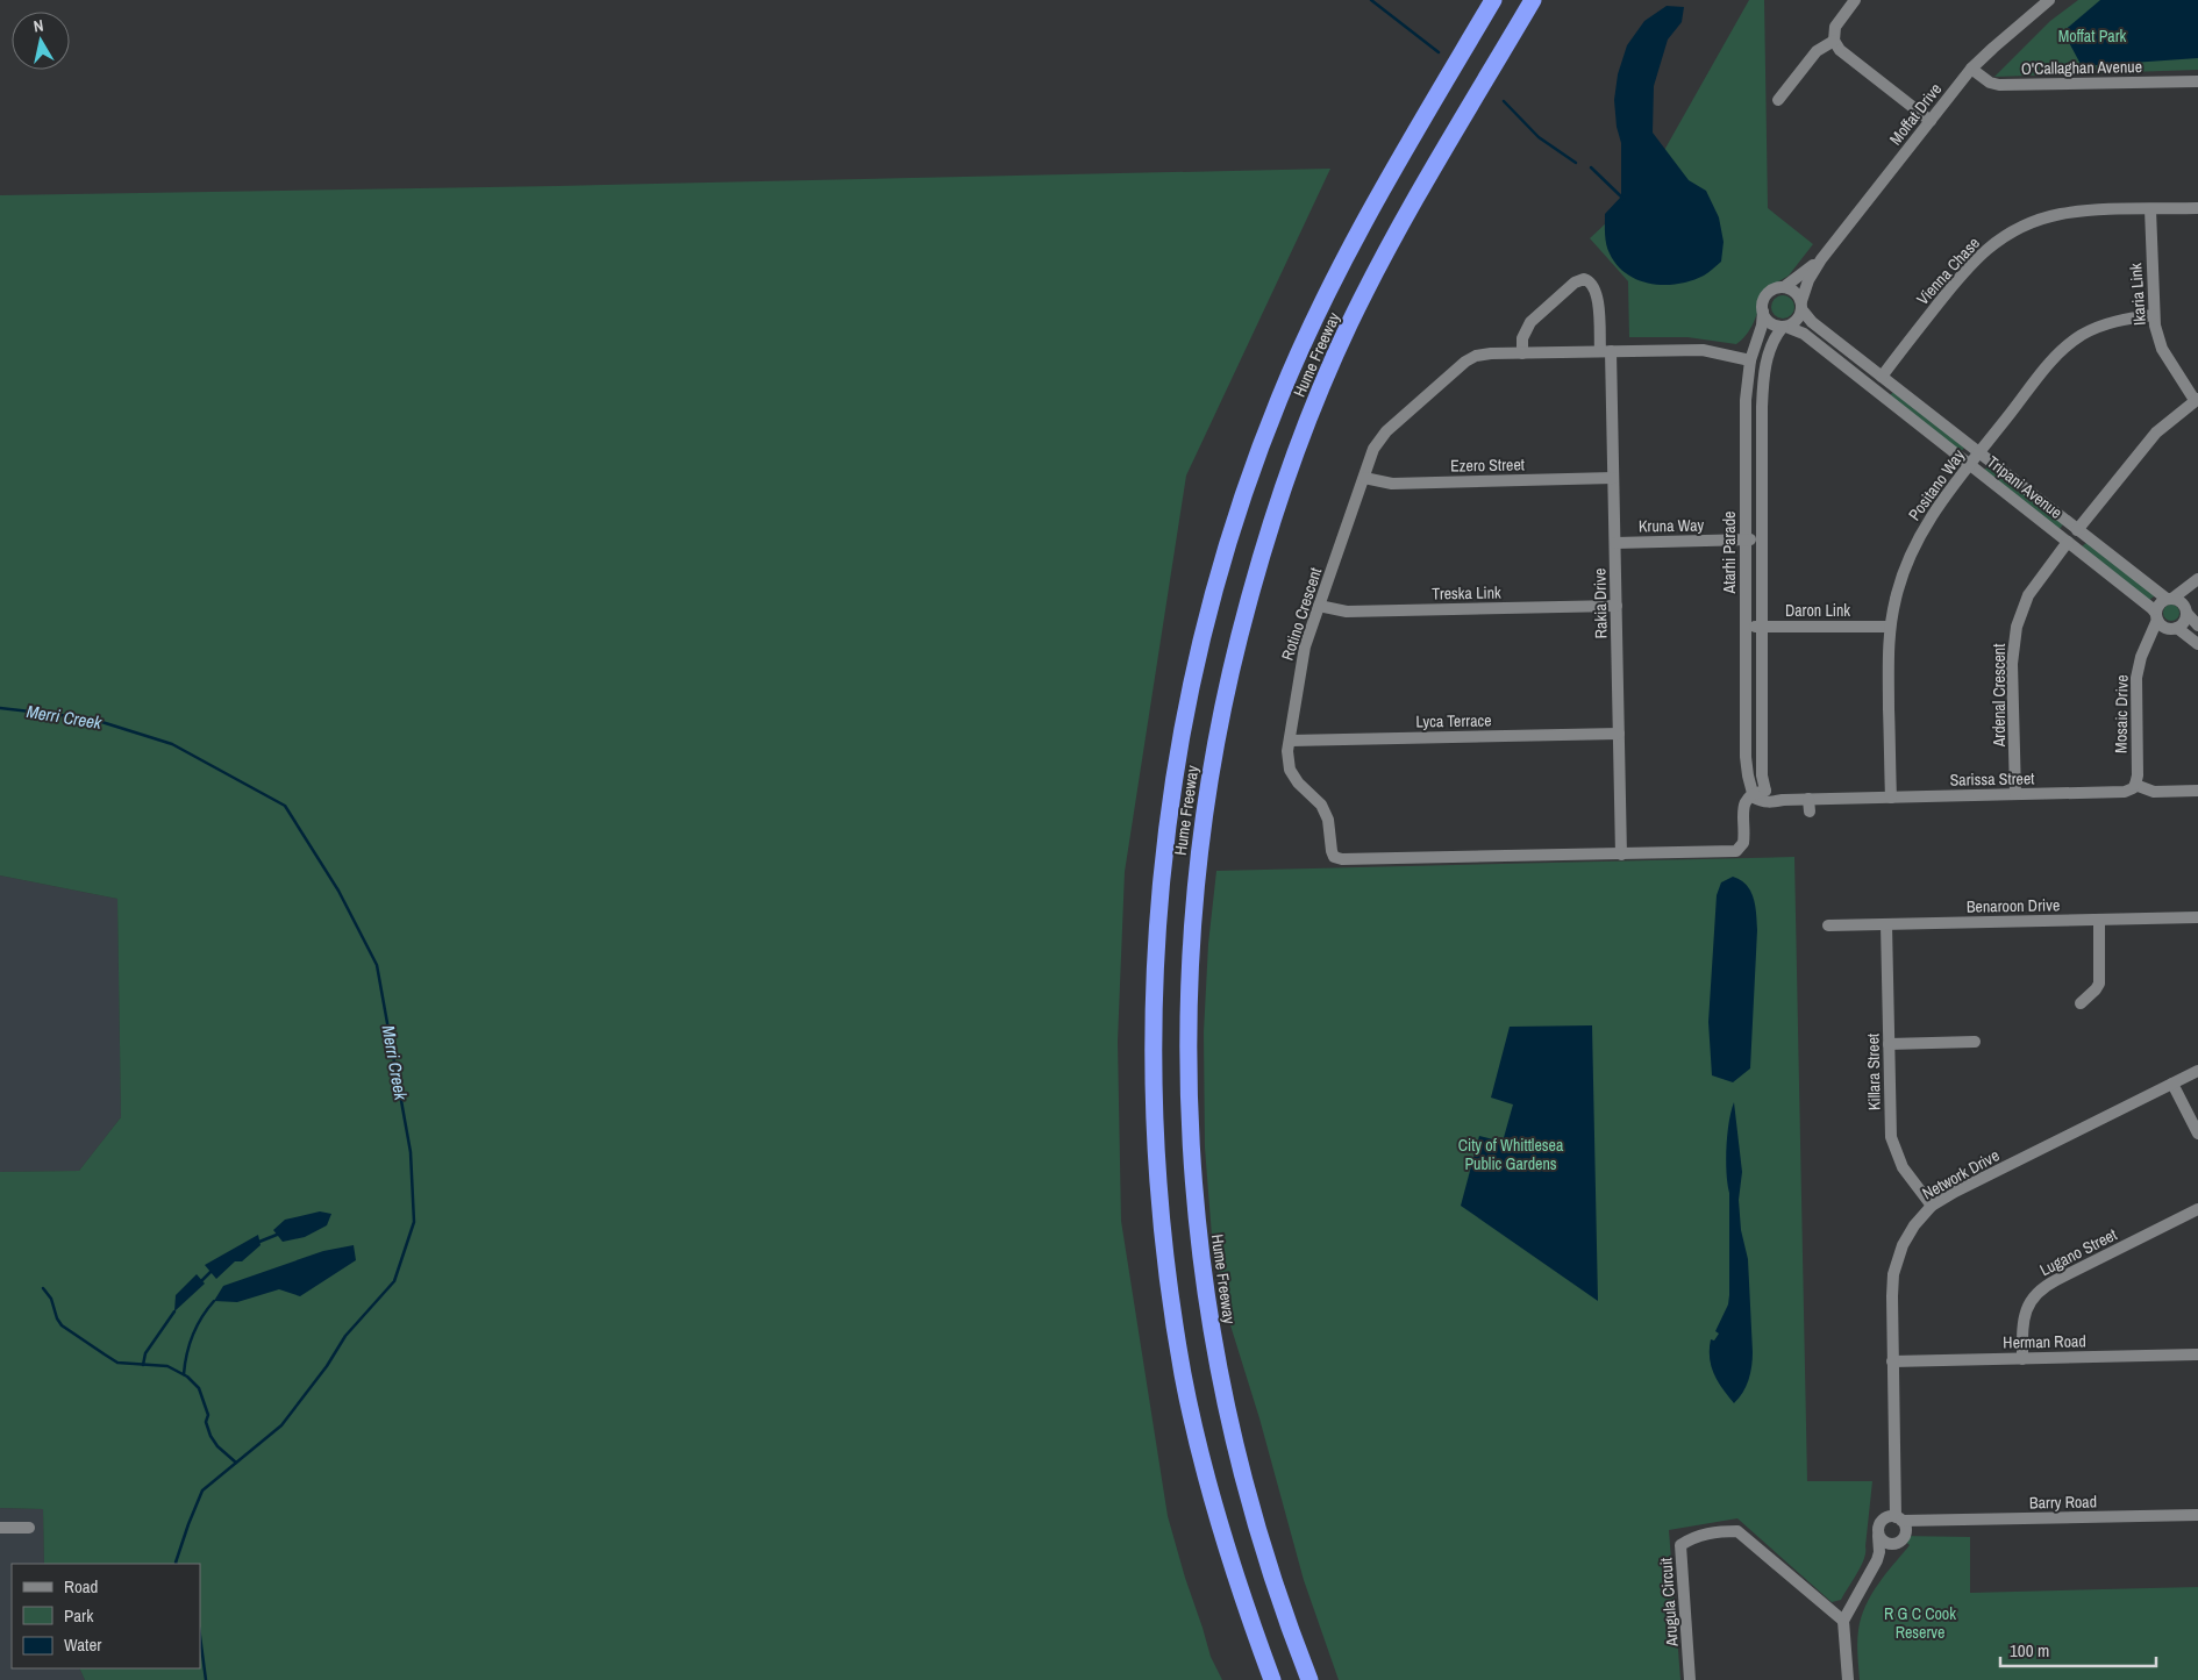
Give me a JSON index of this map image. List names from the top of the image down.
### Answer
{
  "streets": {
    "highway": ["Hume Freeway"],
    "street": [
      "O'Callaghan Avenue",
      "Moffat Drive",
      "Vienna Chase",
      "Ikaria Link",
      "Ezero Street",
      "Positano Way",
      "Tripani Avenue",
      "Kruna Way",
      "Atarhi Parade",
      "Treska Link",
      "Rakia Drive",
      "Daron Link",
      "Rotino Crescent",
      "Ardenal Crescent",
      "Mosaic Drive",
      "Lyca Terrace",
      "Sarissa Street",
      "Benaroon Drive",
      "Killara Street",
      "Network Drive",
      "Lugano Street",
      "Herman Road",
      "Barry Road",
      "Arugula Circuit"
    ]
  },
  "crossings": [
    ["O'Callaghan Avenue", "Moffat Drive"],
    ["Moffat Drive", "Tripani Avenue"],
    ["Moffat Drive", "Atarhi Parade"],
    ["Vienna Chase", "Ikaria Link"],
    ["Vienna Chase", "Tripani Avenue"],
    ["Ikaria Link", "Positano Way"],
    ["Ezero Street", "Rakia Drive"],
    ["Ezero Street", "Rotino Crescent"],
    ["Positano Way", "Tripani Avenue"],
    ["Positano Way", "Daron Link"],
    ["Positano Way", "Sarissa Street"],
    ["Tripani Avenue", "Atarhi Parade"],
    ["Tripani Avenue", "Ardenal Crescent"],
    ["Tripani Avenue", "Mosaic Drive"],
    ["Kruna Way", "Atarhi Parade"],
    ["Kruna Way", "Rakia Drive"],
    ["Atarhi Parade", "Daron Link"],
    ["Atarhi Parade", "Rotino Crescent"],
    ["Atarhi Parade", "Sarissa Street"],
    ["Treska Link", "Rakia Drive"],
    ["Treska Link", "Rotino Crescent"],
    ["Rakia Drive", "Rotino Crescent"],
    ["Rakia Drive", "Lyca Terrace"],
    ["Rotino Crescent", "Lyca Terrace"],
    ["Rotino Crescent", "Sarissa Street"],
    ["Ardenal Crescent", "Sarissa Street"],
    ["Mosaic Drive", "Sarissa Street"],
    ["Benaroon Drive", "Killara Street"],
    ["Killara Street", "Network Drive"],
    ["Network Drive", "Herman Road"],
    ["Network Drive", "Barry Road"],
    ["Lugano Street", "Herman Road"]
  ],
  "water": ["Merri Creek"],
  "parks": ["Moffat Park", "City of Whittlesea Public Gardens", "R G C Cook Reserve"],
  "legend": ["Road", "Park", "Water"],
  "scale_bar": "100 m",
  "north": "top"
}
